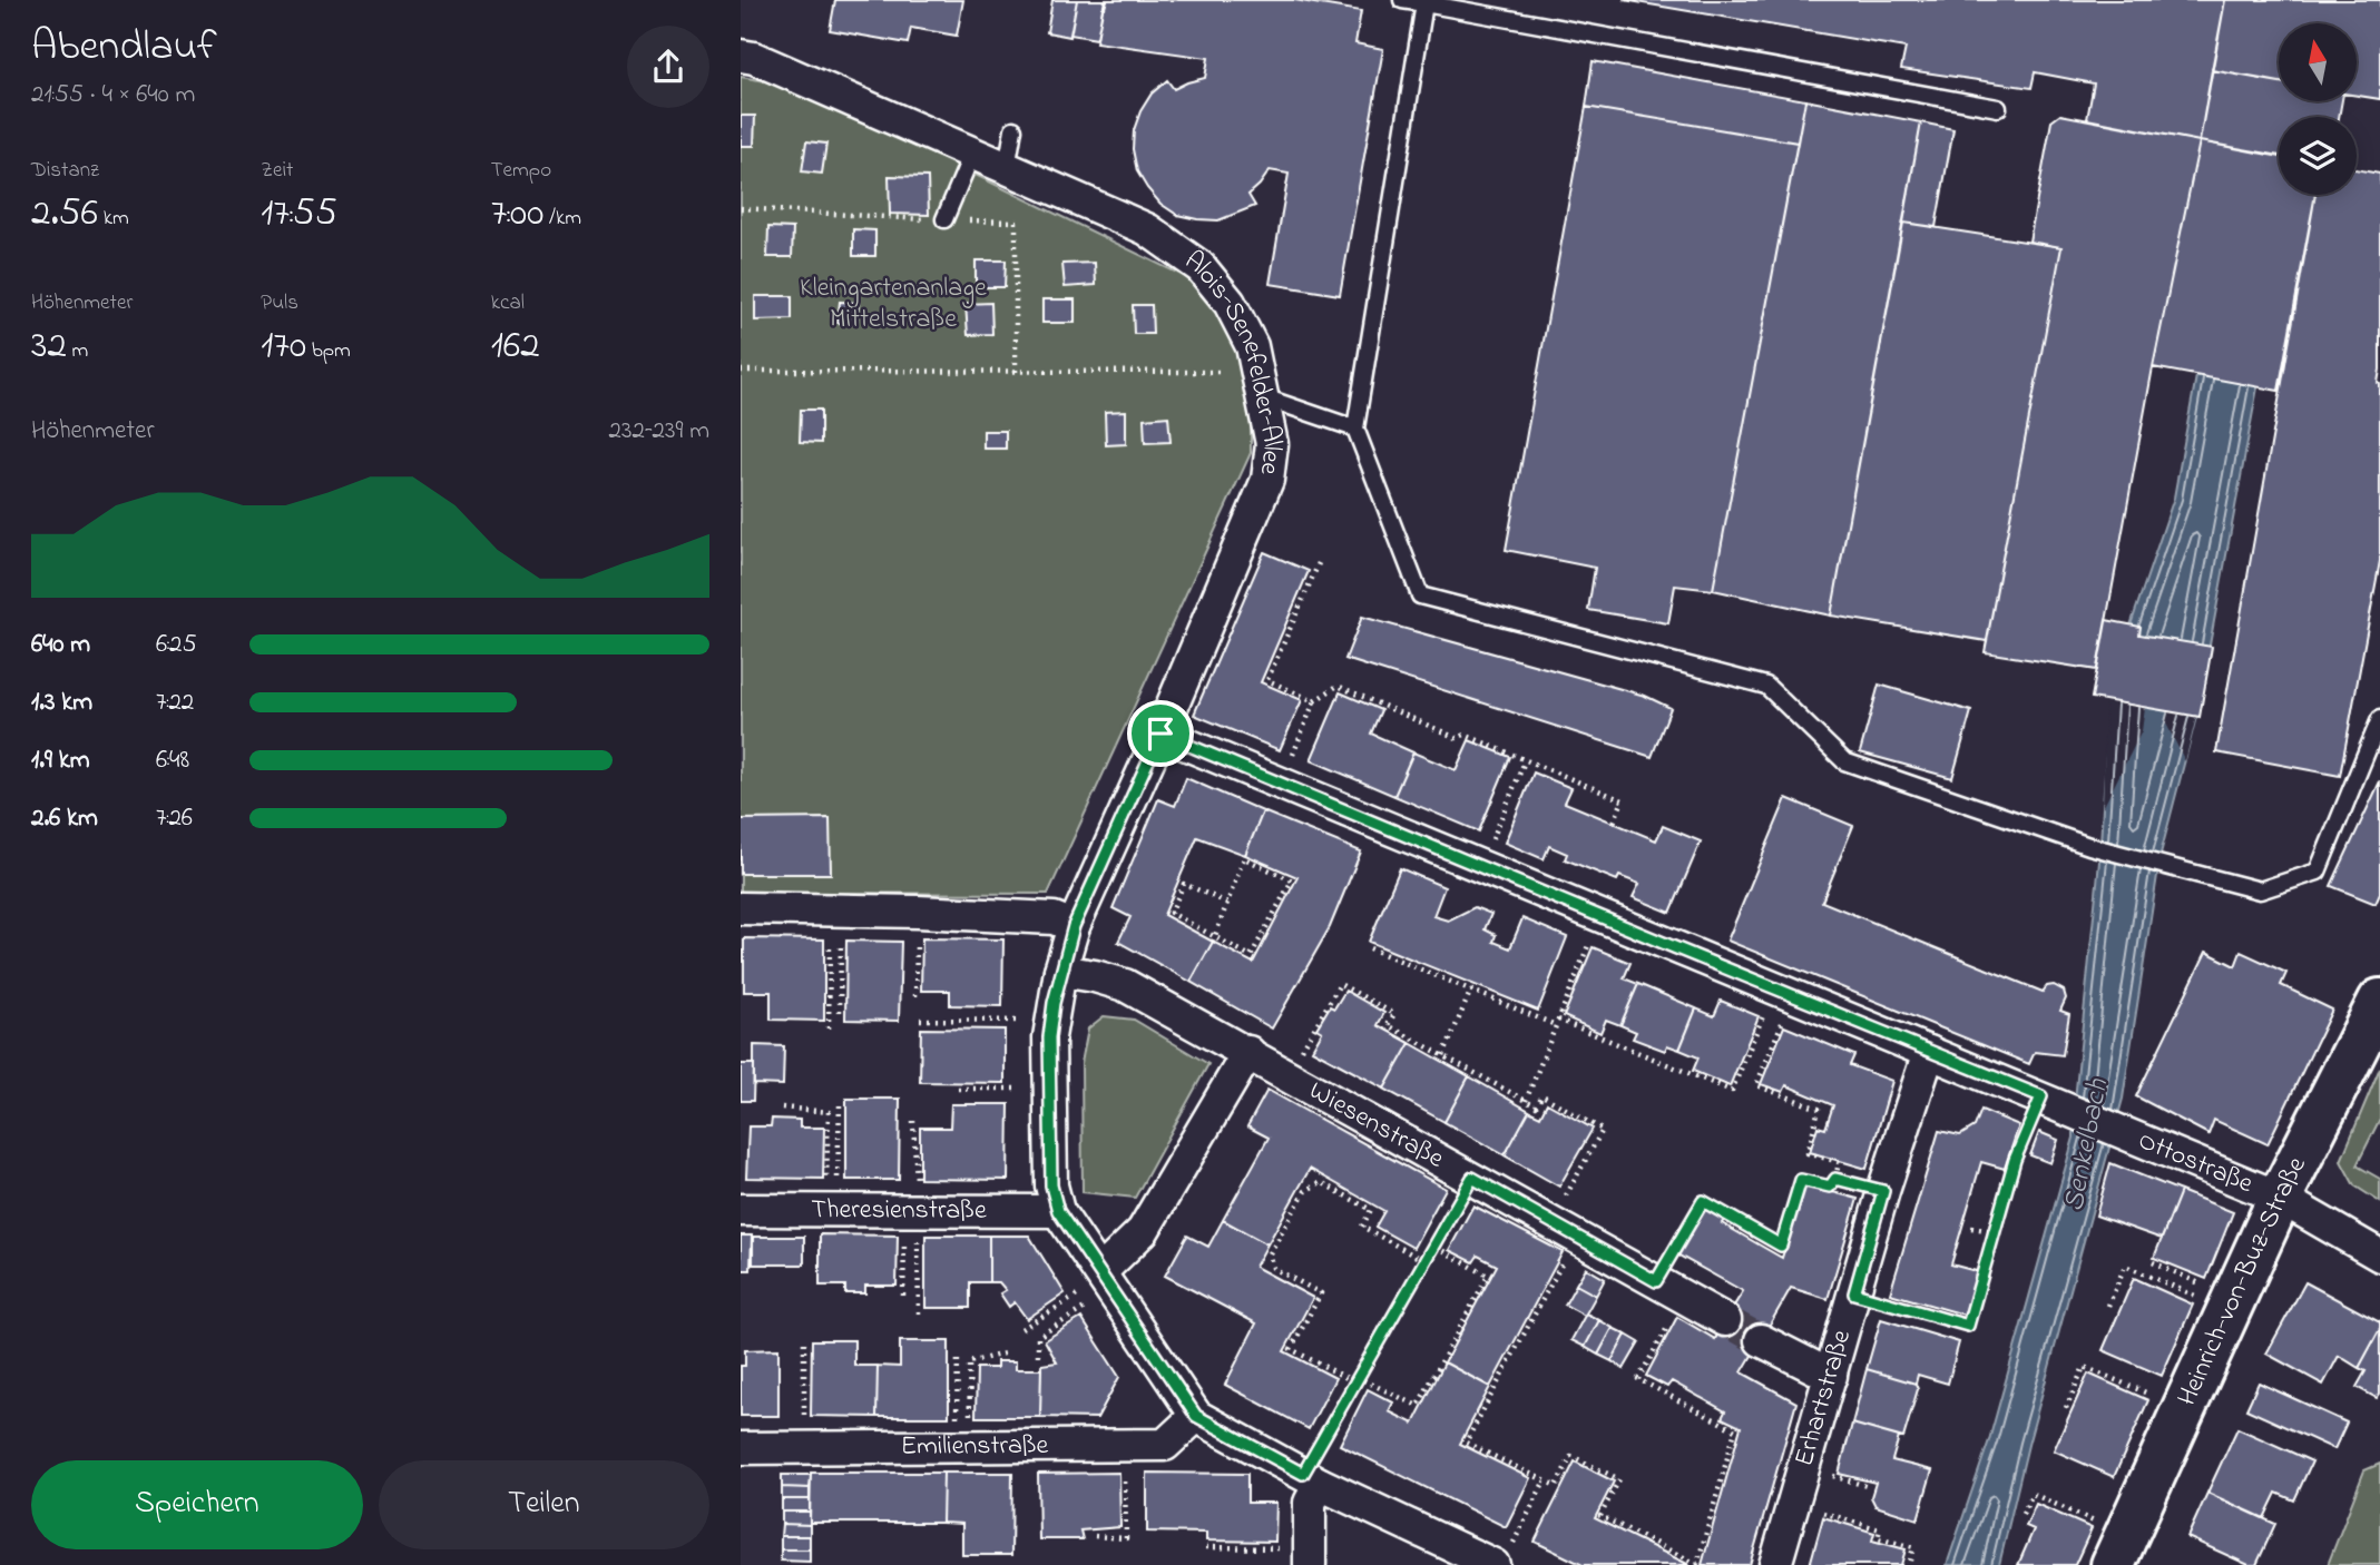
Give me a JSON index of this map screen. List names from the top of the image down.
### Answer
{
  "streets": {
    "street": [
      "Alois-Senefelder-Allee",
      "Wiesenstraße",
      "Ottostraße",
      "Theresienstraße",
      "Heinrich-von-Buz-Straße",
      "Erhartstraße",
      "Emilienstraße"
    ]
  },
  "crossings": [
    ["Alois-Senefelder-Allee", "Wiesenstraße"],
    ["Alois-Senefelder-Allee", "Ottostraße"],
    ["Alois-Senefelder-Allee", "Theresienstraße"],
    ["Ottostraße", "Heinrich-von-Buz-Straße"],
    ["Ottostraße", "Erhartstraße"]
  ],
  "water": ["Senkelbach"],
  "parks": ["Kleingartenanlage Mittelstraße"],
  "north": "top",
  "page": {
    "heading": ["Abendlauf", "21:55 · 4 × 640 m"],
    "stats": [
      ["Distanz", "2.56 km"],
      ["Zeit", "17:55"],
      ["Tempo", "7:00 /km"],
      ["Höhenmeter", "32 m"],
      ["Puls", "170 bpm"],
      ["kcal", "162"]
    ],
    "chart": ["Höhenmeter", "232–239 m"],
    "list": [
      {
        "name": "640 m",
        "note": "6:25"
      },
      {
        "name": "1.3 km",
        "note": "7:22"
      },
      {
        "name": "1.9 km",
        "note": "6:48"
      },
      {
        "name": "2.6 km",
        "note": "7:26"
      }
    ],
    "buttons": ["Speichern", "Teilen"]
  }
}
